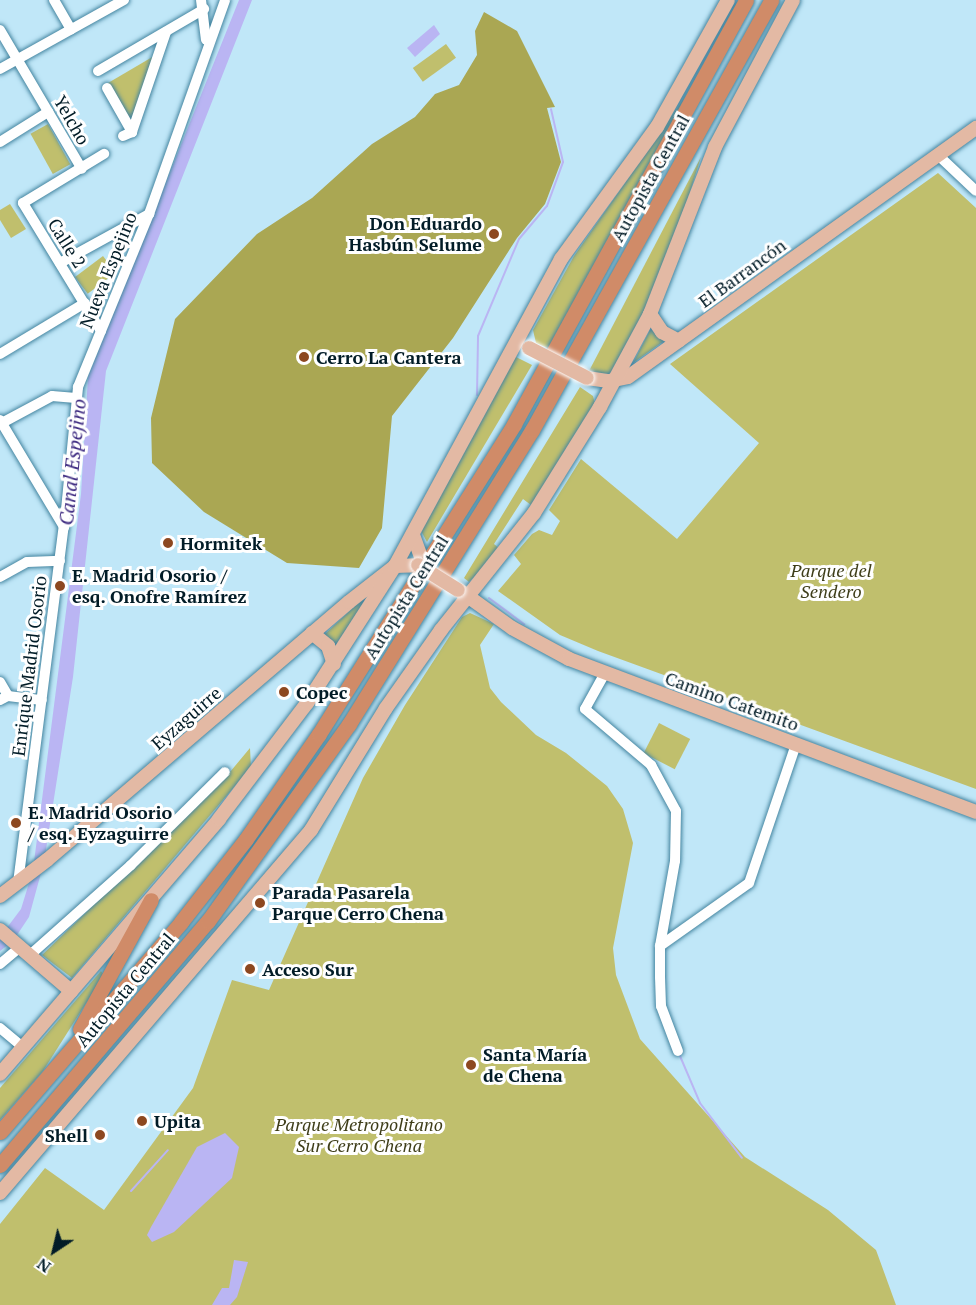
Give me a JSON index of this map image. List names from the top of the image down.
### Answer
{
  "streets": {
    "highway": ["Autopista Central"],
    "main road": ["El Barrancón", "Camino Catemito", "Eyzaguirre"],
    "street": [
      "Yelcho",
      "Calle 2",
      "Nueva Espejino",
      "Enrique Madrid Osorio"
    ]
  },
  "crossings": [
    ["Yelcho", "Calle 2"],
    ["Calle 2", "Nueva Espejino"],
    ["Nueva Espejino", "Enrique Madrid Osorio"],
    ["Enrique Madrid Osorio", "Eyzaguirre"]
  ],
  "water": ["Canal Espejino"],
  "parks": ["Parque del Sendero", "Parque Metropolitano Sur Cerro Chena"],
  "places": [
    "Don Eduardo Hasbún Selume",
    "Cerro La Cantera",
    "Hormitek",
    "E. Madrid Osorio / esq. Onofre Ramírez",
    "Copec",
    "E. Madrid Osorio / esq. Eyzaguirre",
    "Parada Pasarela Parque Cerro Chena",
    "Acceso Sur",
    "Santa María de Chena",
    "Upita",
    "Shell"
  ],
  "north": "bottom left"
}
